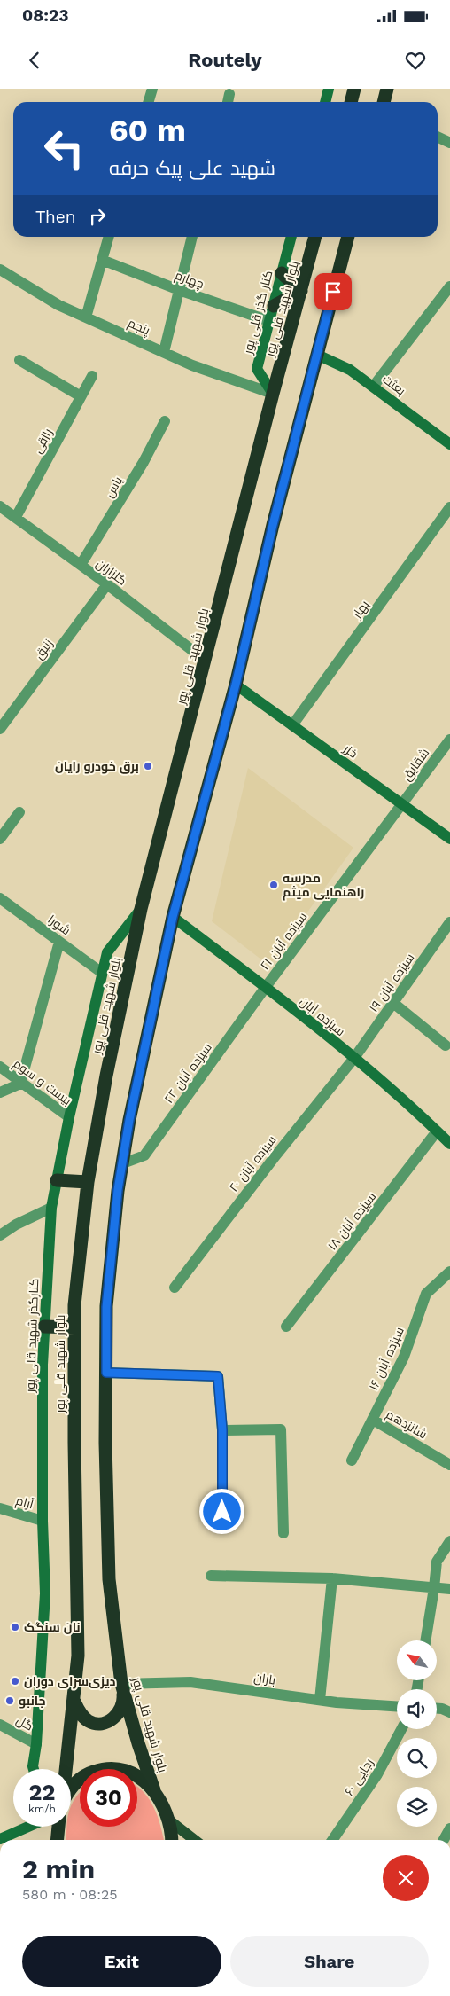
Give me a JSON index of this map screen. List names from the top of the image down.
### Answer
{
  "streets": {
    "highway": ["بلوار شهید قلی پور"],
    "street": [
      "چهارم",
      "کنار گذر قلی پور",
      "پنجم",
      "بعثت",
      "رازقی",
      "یاس",
      "گلزاران",
      "بهار",
      "زنبق",
      "خزر",
      "شقایق",
      "شورا",
      "سیزده آبان ۲۱",
      "سیزده آبان ۱۹",
      "سیزده آبان",
      "سیزده آبان ۲۲",
      "بیست و سوم",
      "سیزده آبان ۲۰",
      "سیزده آبان ۱۸",
      "کنارگذر شهید قلی پور",
      "سیزده آبان ۱۶",
      "شانزدهم",
      "آرام",
      "باران",
      "گل",
      "رجایی ۶۰"
    ]
  },
  "crossings": [
    ["چهارم", "کنار گذر قلی پور"],
    ["بلوار شهید قلی پور", "کنار گذر قلی پور"],
    ["بلوار شهید قلی پور", "پنجم"],
    ["بلوار شهید قلی پور", "بعثت"],
    ["بلوار شهید قلی پور", "گلزاران"],
    ["بلوار شهید قلی پور", "خزر"],
    ["بلوار شهید قلی پور", "سیزده آبان"],
    ["بلوار شهید قلی پور", "سیزده آبان ۲۲"],
    ["بلوار شهید قلی پور", "کنارگذر شهید قلی پور"],
    ["بلوار شهید قلی پور", "باران"],
    ["کنار گذر قلی پور", "پنجم"],
    ["رازقی", "گلزاران"],
    ["یاس", "گلزاران"],
    ["گلزاران", "زنبق"],
    ["بهار", "خزر"],
    ["خزر", "شقایق"],
    ["خزر", "سیزده آبان ۲۱"],
    ["شقایق", "سیزده آبان ۲۱"],
    ["شورا", "کنارگذر شهید قلی پور"],
    ["سیزده آبان ۲۱", "سیزده آبان"],
    ["سیزده آبان ۲۱", "سیزده آبان ۲۲"],
    ["سیزده آبان ۱۹", "سیزده آبان"],
    ["سیزده آبان ۱۹", "سیزده آبان ۲۰"],
    ["سیزده آبان", "سیزده آبان ۲۲"],
    ["سیزده آبان", "سیزده آبان ۲۰"],
    ["سیزده آبان", "سیزده آبان ۱۸"],
    ["بیست و سوم", "کنارگذر شهید قلی پور"],
    ["کنارگذر شهید قلی پور", "آرام"],
    ["کنارگذر شهید قلی پور", "گل"],
    ["سیزده آبان ۱۶", "شانزدهم"]
  ],
  "places": [
    "برق خودرو رایان",
    "مدرسه راهنمایی میثم",
    "نان سنگک",
    "دیزی‌سرای دوران",
    "جانبو"
  ],
  "north": "top left",
  "page": {
    "status": "08:23",
    "header": "Routely",
    "turn": ["60 m", "شهید علی پیک حرفه"],
    "then": "Then",
    "speed": "22 km/h",
    "limit": "30",
    "heading": ["2 min", "580 m · 08:25"],
    "buttons": ["Exit", "Share"]
  }
}
